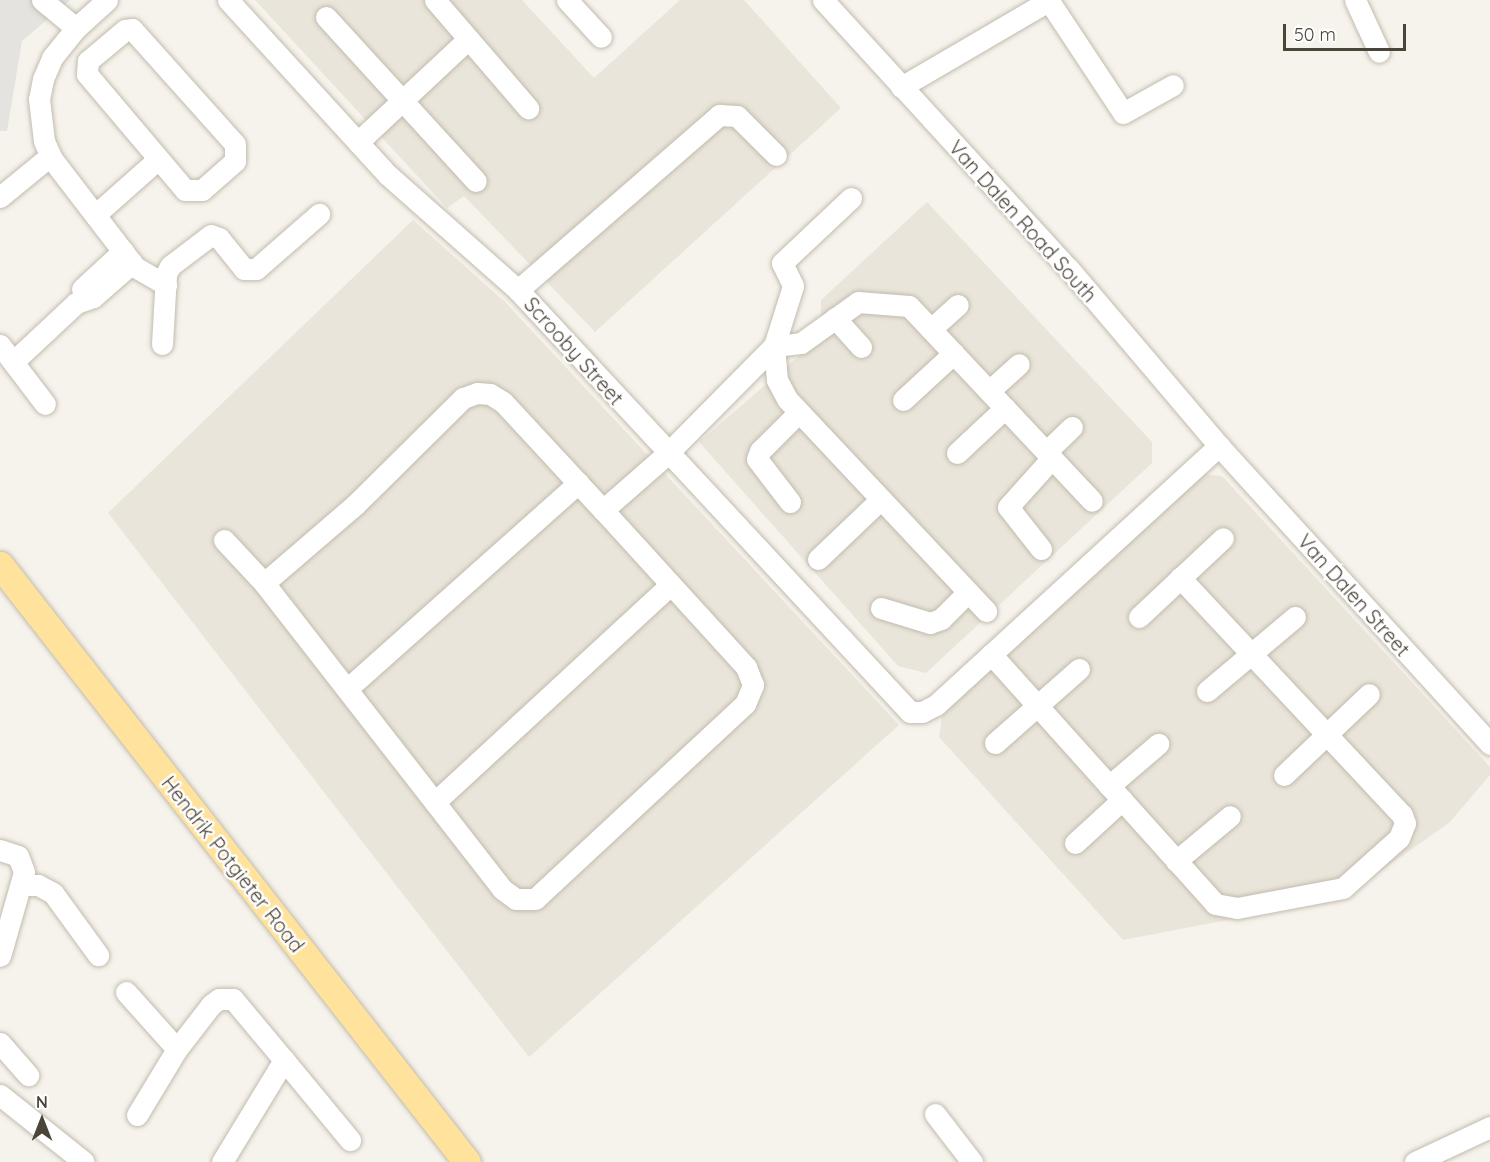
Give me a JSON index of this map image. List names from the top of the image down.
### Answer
{
  "streets": {
    "main road": ["Hendrik Potgieter Road"],
    "street": ["Van Dalen Road South", "Scrooby Street", "Van Dalen Street"]
  },
  "crossings": [
    ["Van Dalen Road South", "Van Dalen Street"]
  ],
  "scale_bar": "50 m",
  "north": "top"
}
